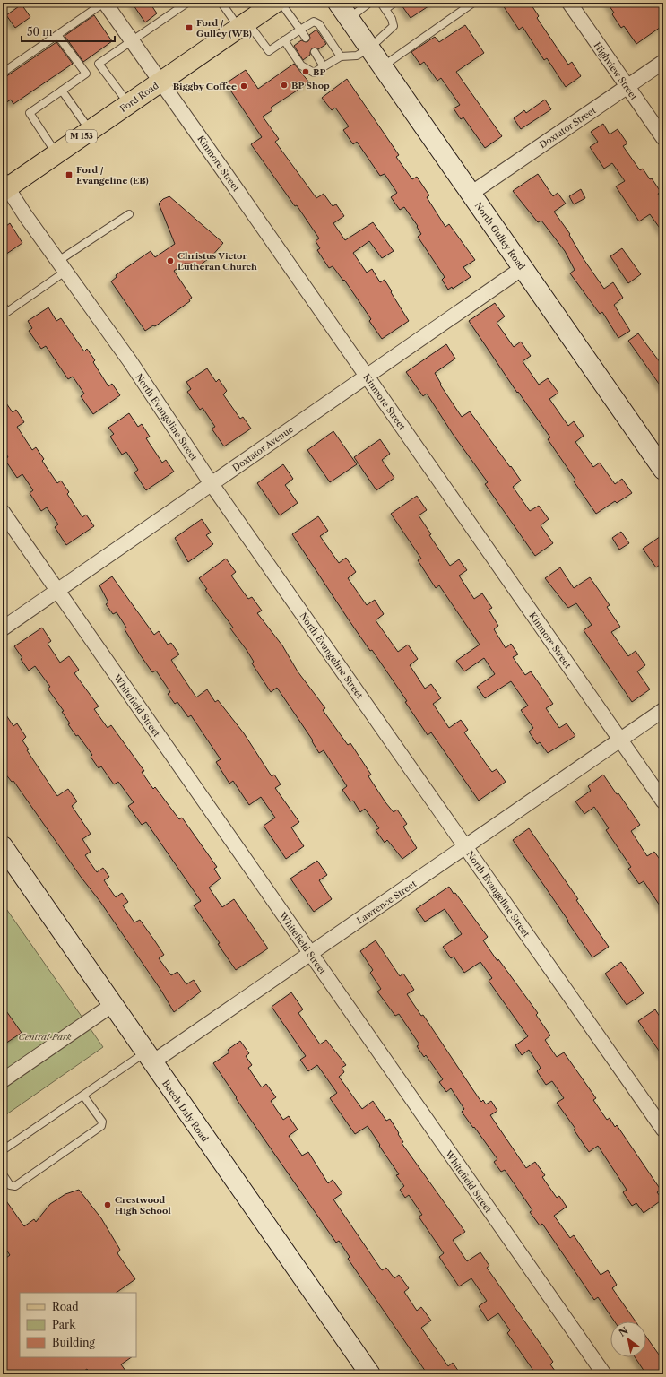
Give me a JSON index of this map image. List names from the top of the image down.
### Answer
{
  "streets": {
    "main road": [
      "Ford Road",
      "M 153",
      "North Gulley Road",
      "Beech Daly Road"
    ],
    "street": [
      "Highview Street",
      "Doxtator Street",
      "Kinmore Street",
      "North Evangeline Street",
      "Doxtator Avenue",
      "Whitefield Street",
      "Lawrence Street"
    ]
  },
  "crossings": [
    ["Highview Street", "Doxtator Street"],
    ["Ford Road", "Kinmore Street"],
    ["Ford Road", "North Evangeline Street"],
    ["Doxtator Street", "North Gulley Road"],
    ["Kinmore Street", "Doxtator Avenue"],
    ["Kinmore Street", "Lawrence Street"],
    ["North Gulley Road", "Doxtator Avenue"],
    ["North Evangeline Street", "Doxtator Avenue"],
    ["North Evangeline Street", "Lawrence Street"],
    ["Doxtator Avenue", "Whitefield Street"],
    ["Whitefield Street", "Lawrence Street"],
    ["Lawrence Street", "Beech Daly Road"]
  ],
  "parks": ["Central Park"],
  "places": {
    "transit": ["Ford / Gulley (WB)", "Ford / Evangeline (EB)"],
    "other": [
      "BP",
      "BP Shop",
      "Biggby Coffee",
      "Christus Victor Lutheran Church",
      "Crestwood High School"
    ]
  },
  "legend": ["Road", "Park", "Building"],
  "scale_bar": "50 m",
  "north": "top left"
}
